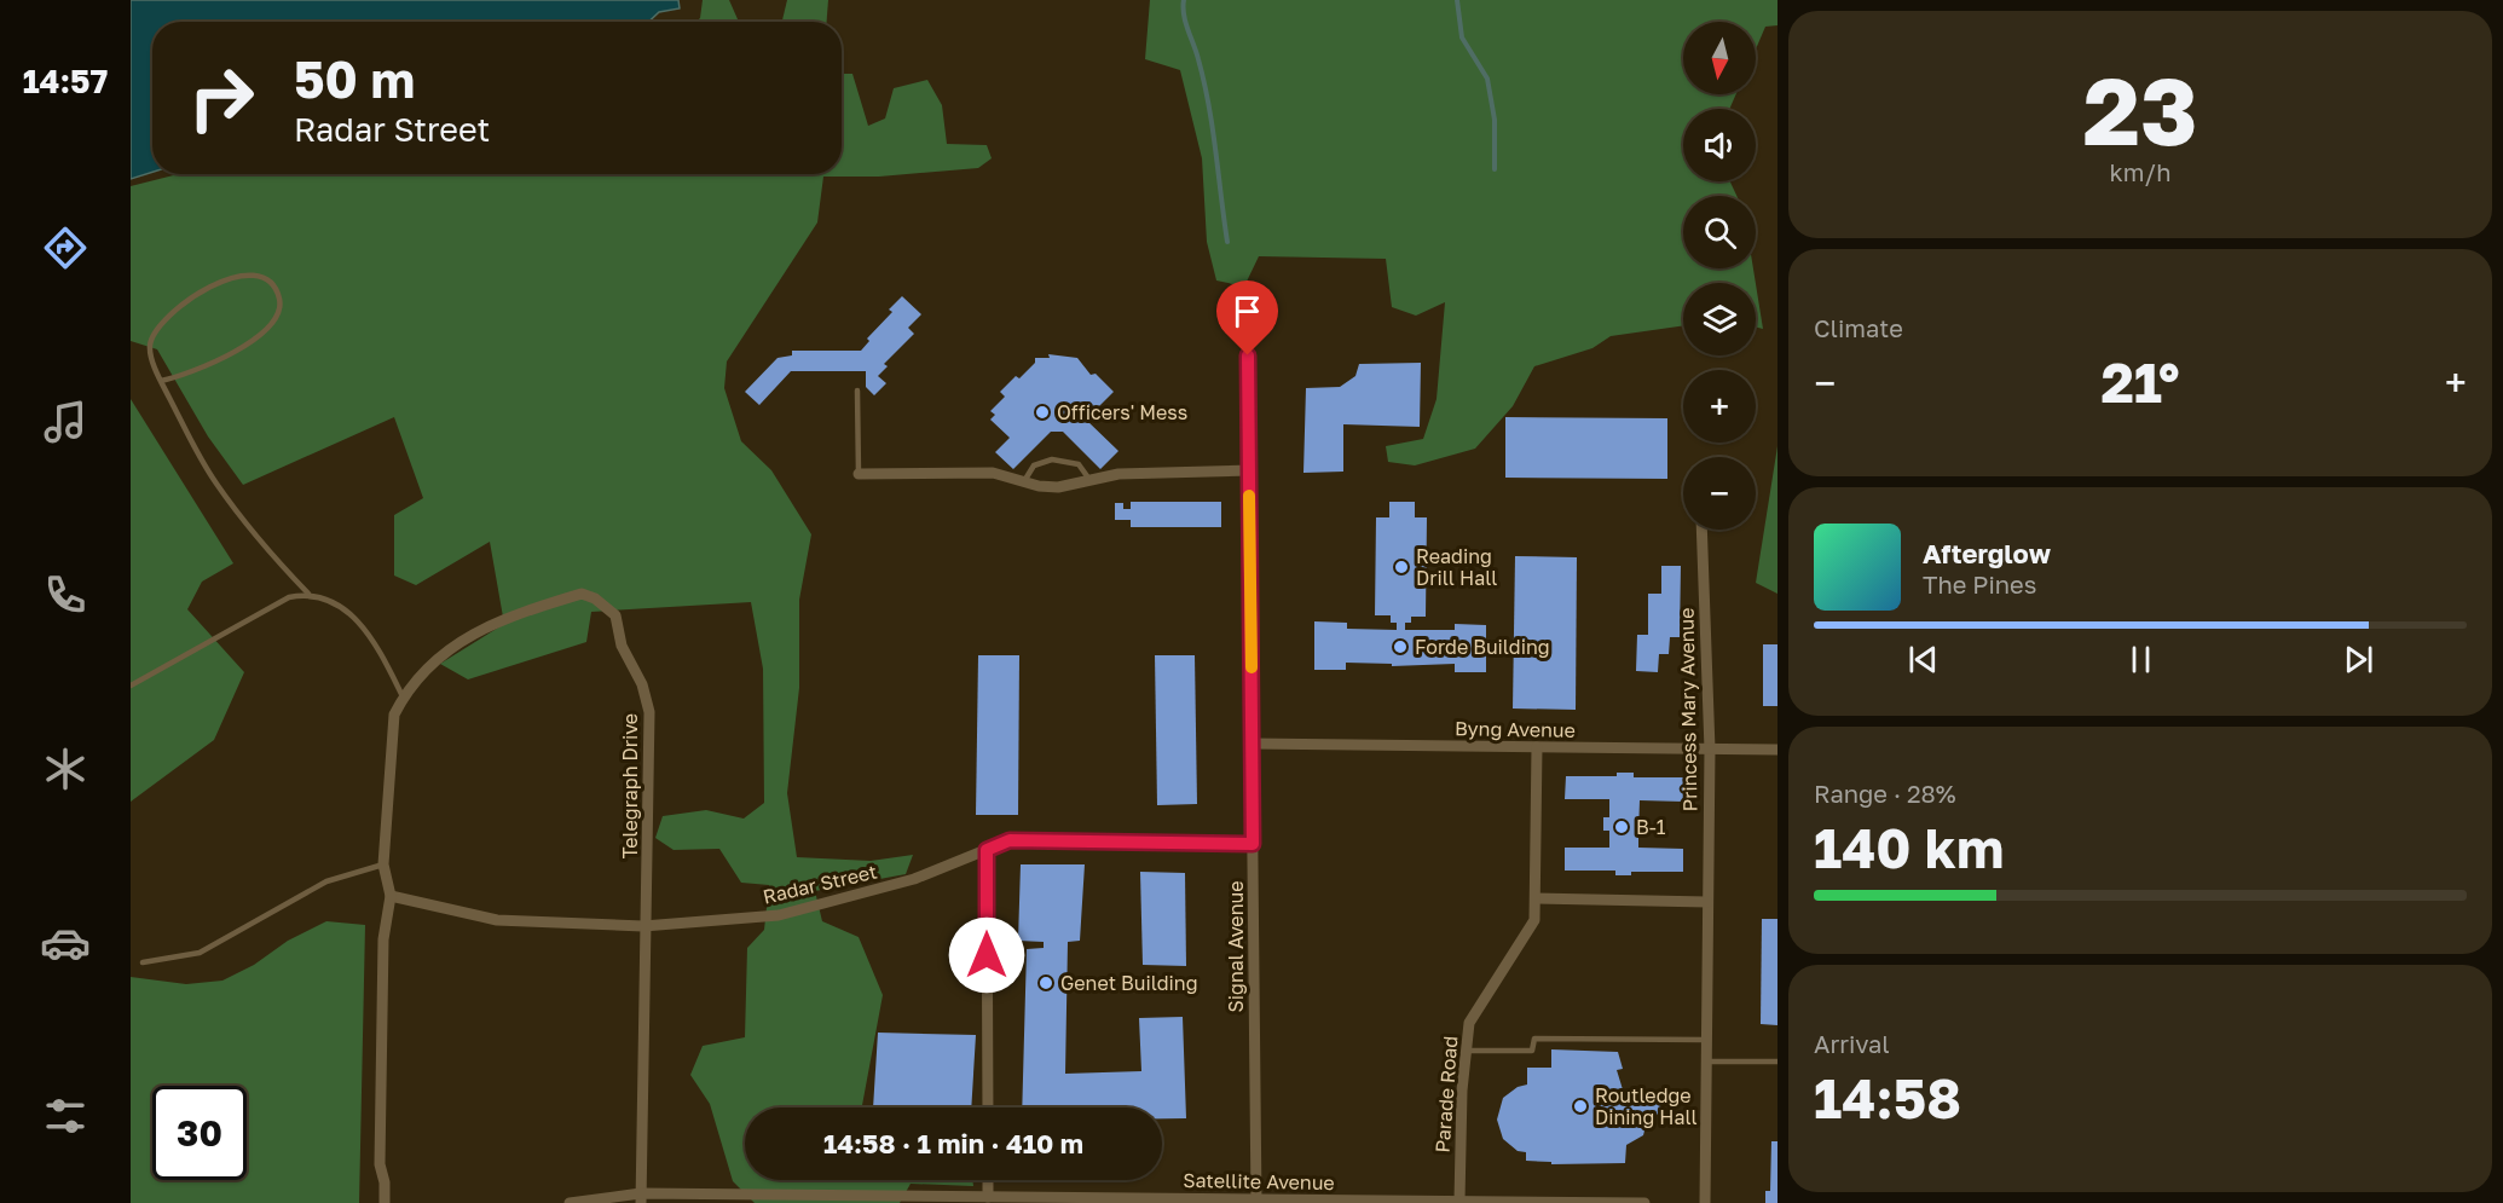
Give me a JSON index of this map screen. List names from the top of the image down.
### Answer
{
  "streets": {
    "street": [
      "Princess Mary Avenue",
      "Byng Avenue",
      "Telegraph Drive",
      "Radar Street",
      "Signal Avenue",
      "Parade Road",
      "Satellite Avenue"
    ]
  },
  "crossings": [
    ["Princess Mary Avenue", "Byng Avenue"],
    ["Byng Avenue", "Signal Avenue"],
    ["Byng Avenue", "Parade Road"],
    ["Telegraph Drive", "Radar Street"],
    ["Telegraph Drive", "Satellite Avenue"],
    ["Radar Street", "Signal Avenue"],
    ["Signal Avenue", "Satellite Avenue"],
    ["Parade Road", "Satellite Avenue"]
  ],
  "places": [
    "Officers' Mess",
    "Reading Drill Hall",
    "Forde Building",
    "B-1",
    "Genet Building",
    "Routledge Dining Hall"
  ],
  "north": "bottom",
  "page": {
    "tabs": "14:57",
    "tile": [
      ["23", "km/h"],
      "Climate",
      ["Range · 28%", "140 km"],
      ["Arrival", "14:58"]
    ],
    "map_buttons": ["+", "−"],
    "turn": ["50 m", "Radar Street"],
    "heat": ["−", "21°", "+"],
    "song": ["Afterglow", "The Pines"],
    "limit": "30",
    "trip": "14:58 · 1 min · 410 m"
  }
}
